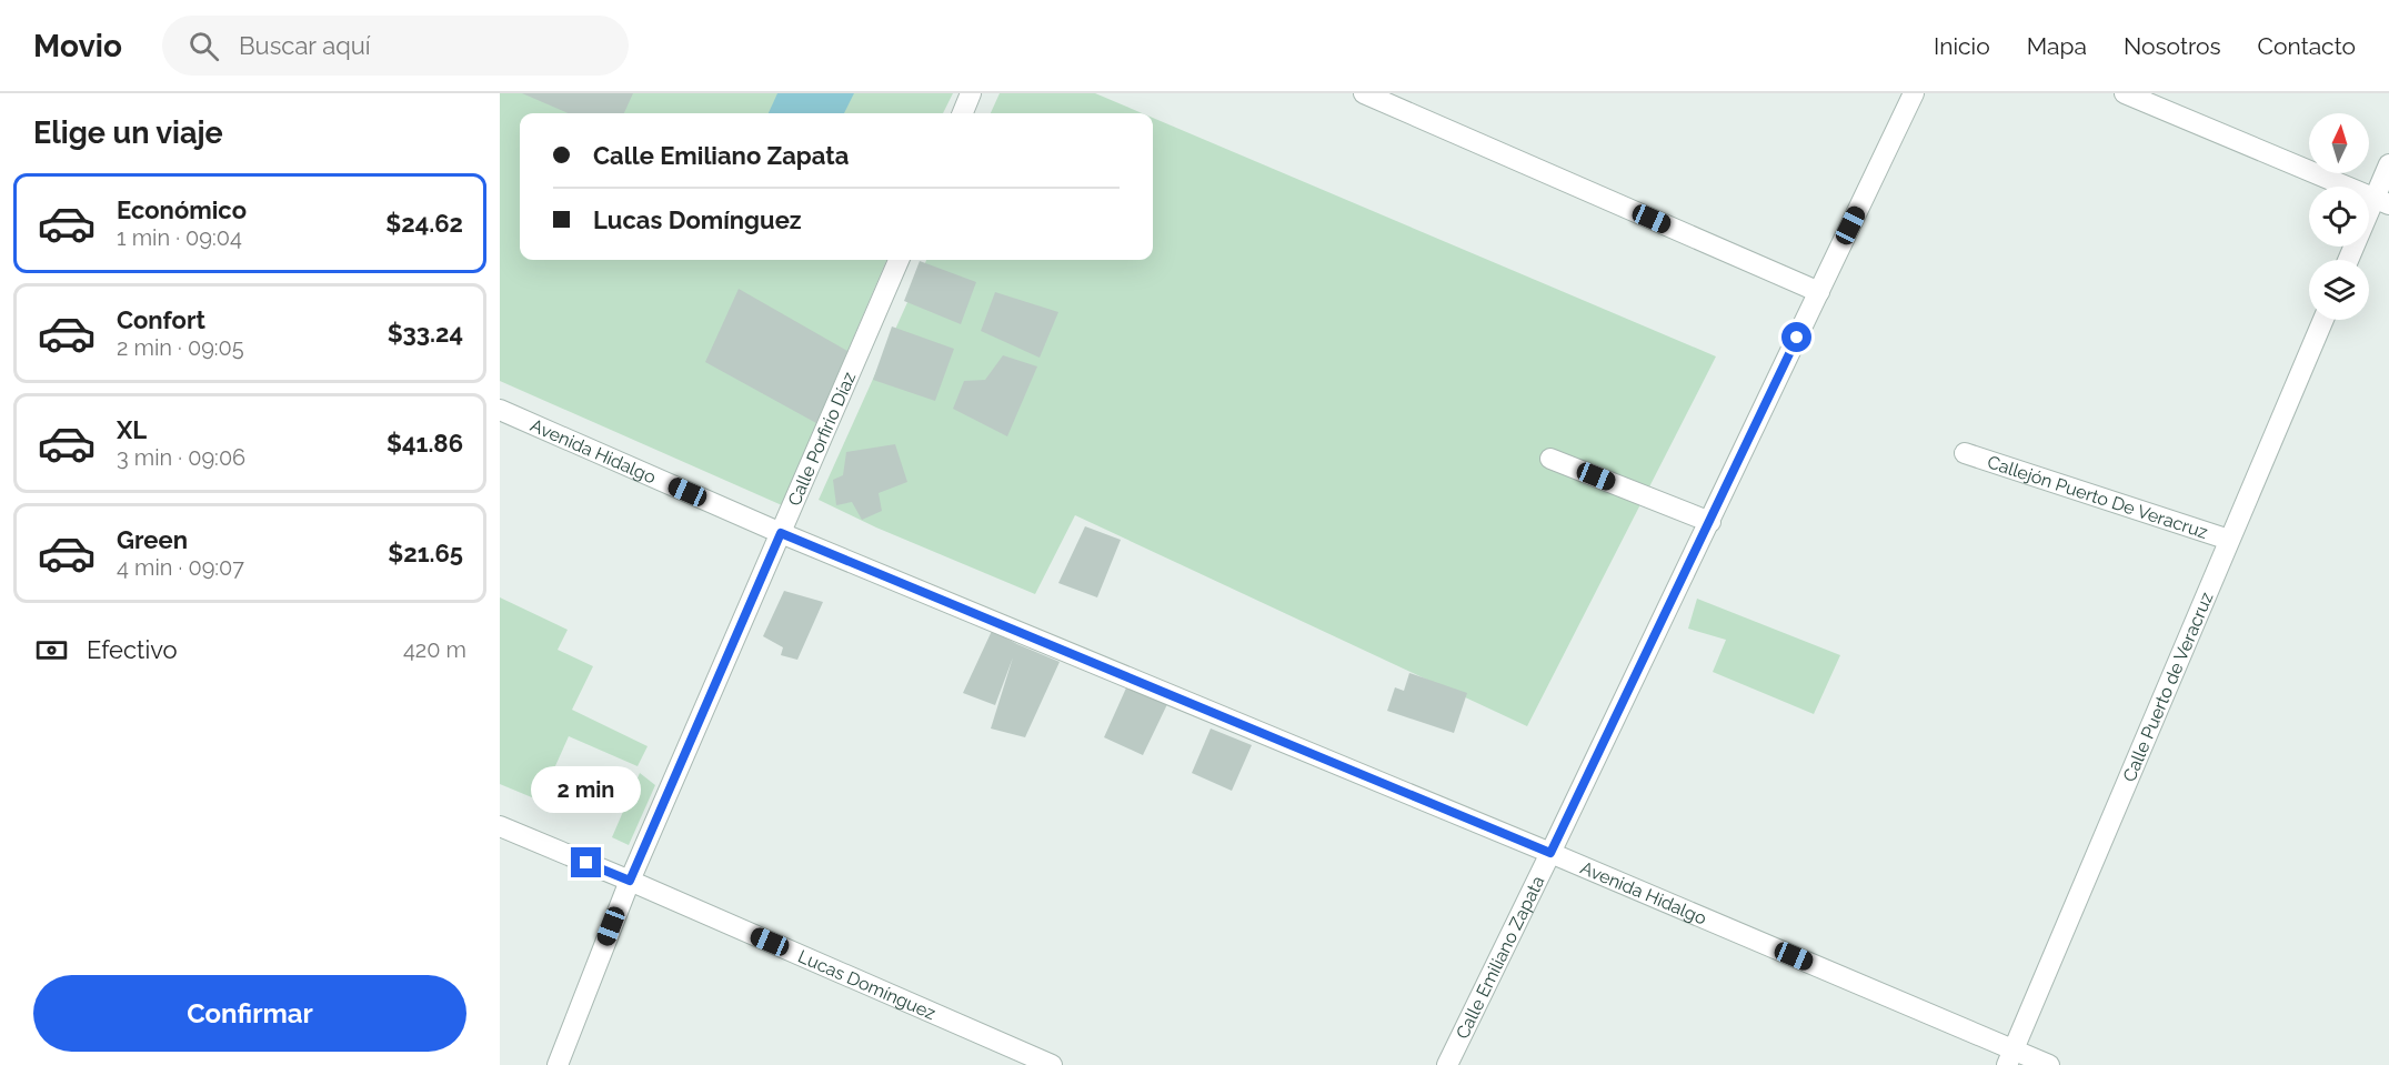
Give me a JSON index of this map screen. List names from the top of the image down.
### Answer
{
  "streets": {
    "street": [
      "Calle Porfirio Díaz",
      "Avenida Hidalgo",
      "Callejón Puerto De Veracruz",
      "Calle Puerto de Veracruz",
      "Calle Emiliano Zapata",
      "Lucas Domínguez"
    ]
  },
  "crossings": [
    ["Calle Porfirio Díaz", "Avenida Hidalgo"],
    ["Calle Porfirio Díaz", "Lucas Domínguez"],
    ["Avenida Hidalgo", "Calle Puerto de Veracruz"],
    ["Avenida Hidalgo", "Calle Emiliano Zapata"],
    ["Callejón Puerto De Veracruz", "Calle Puerto de Veracruz"]
  ],
  "north": "top",
  "page": {
    "header": "Movio",
    "search": "Buscar aquí",
    "nav": [
      "Inicio",
      "Mapa",
      "Nosotros",
      "Contacto"
    ],
    "heading": "Elige un viaje",
    "banner": ["Calle Emiliano Zapata", "Lucas Domínguez"],
    "list": [
      {
        "name": "Económico",
        "note": "1 min · 09:04",
        "value": "$24.62"
      },
      {
        "name": "Confort",
        "note": "2 min · 09:05",
        "value": "$33.24"
      },
      {
        "name": "XL",
        "note": "3 min · 09:06",
        "value": "$41.86"
      },
      {
        "name": "Green",
        "note": "4 min · 09:07",
        "value": "$21.65"
      }
    ],
    "pay": ["Efectivo", "420 m"],
    "bubble": "2 min",
    "buttons": "Confirmar"
  }
}
